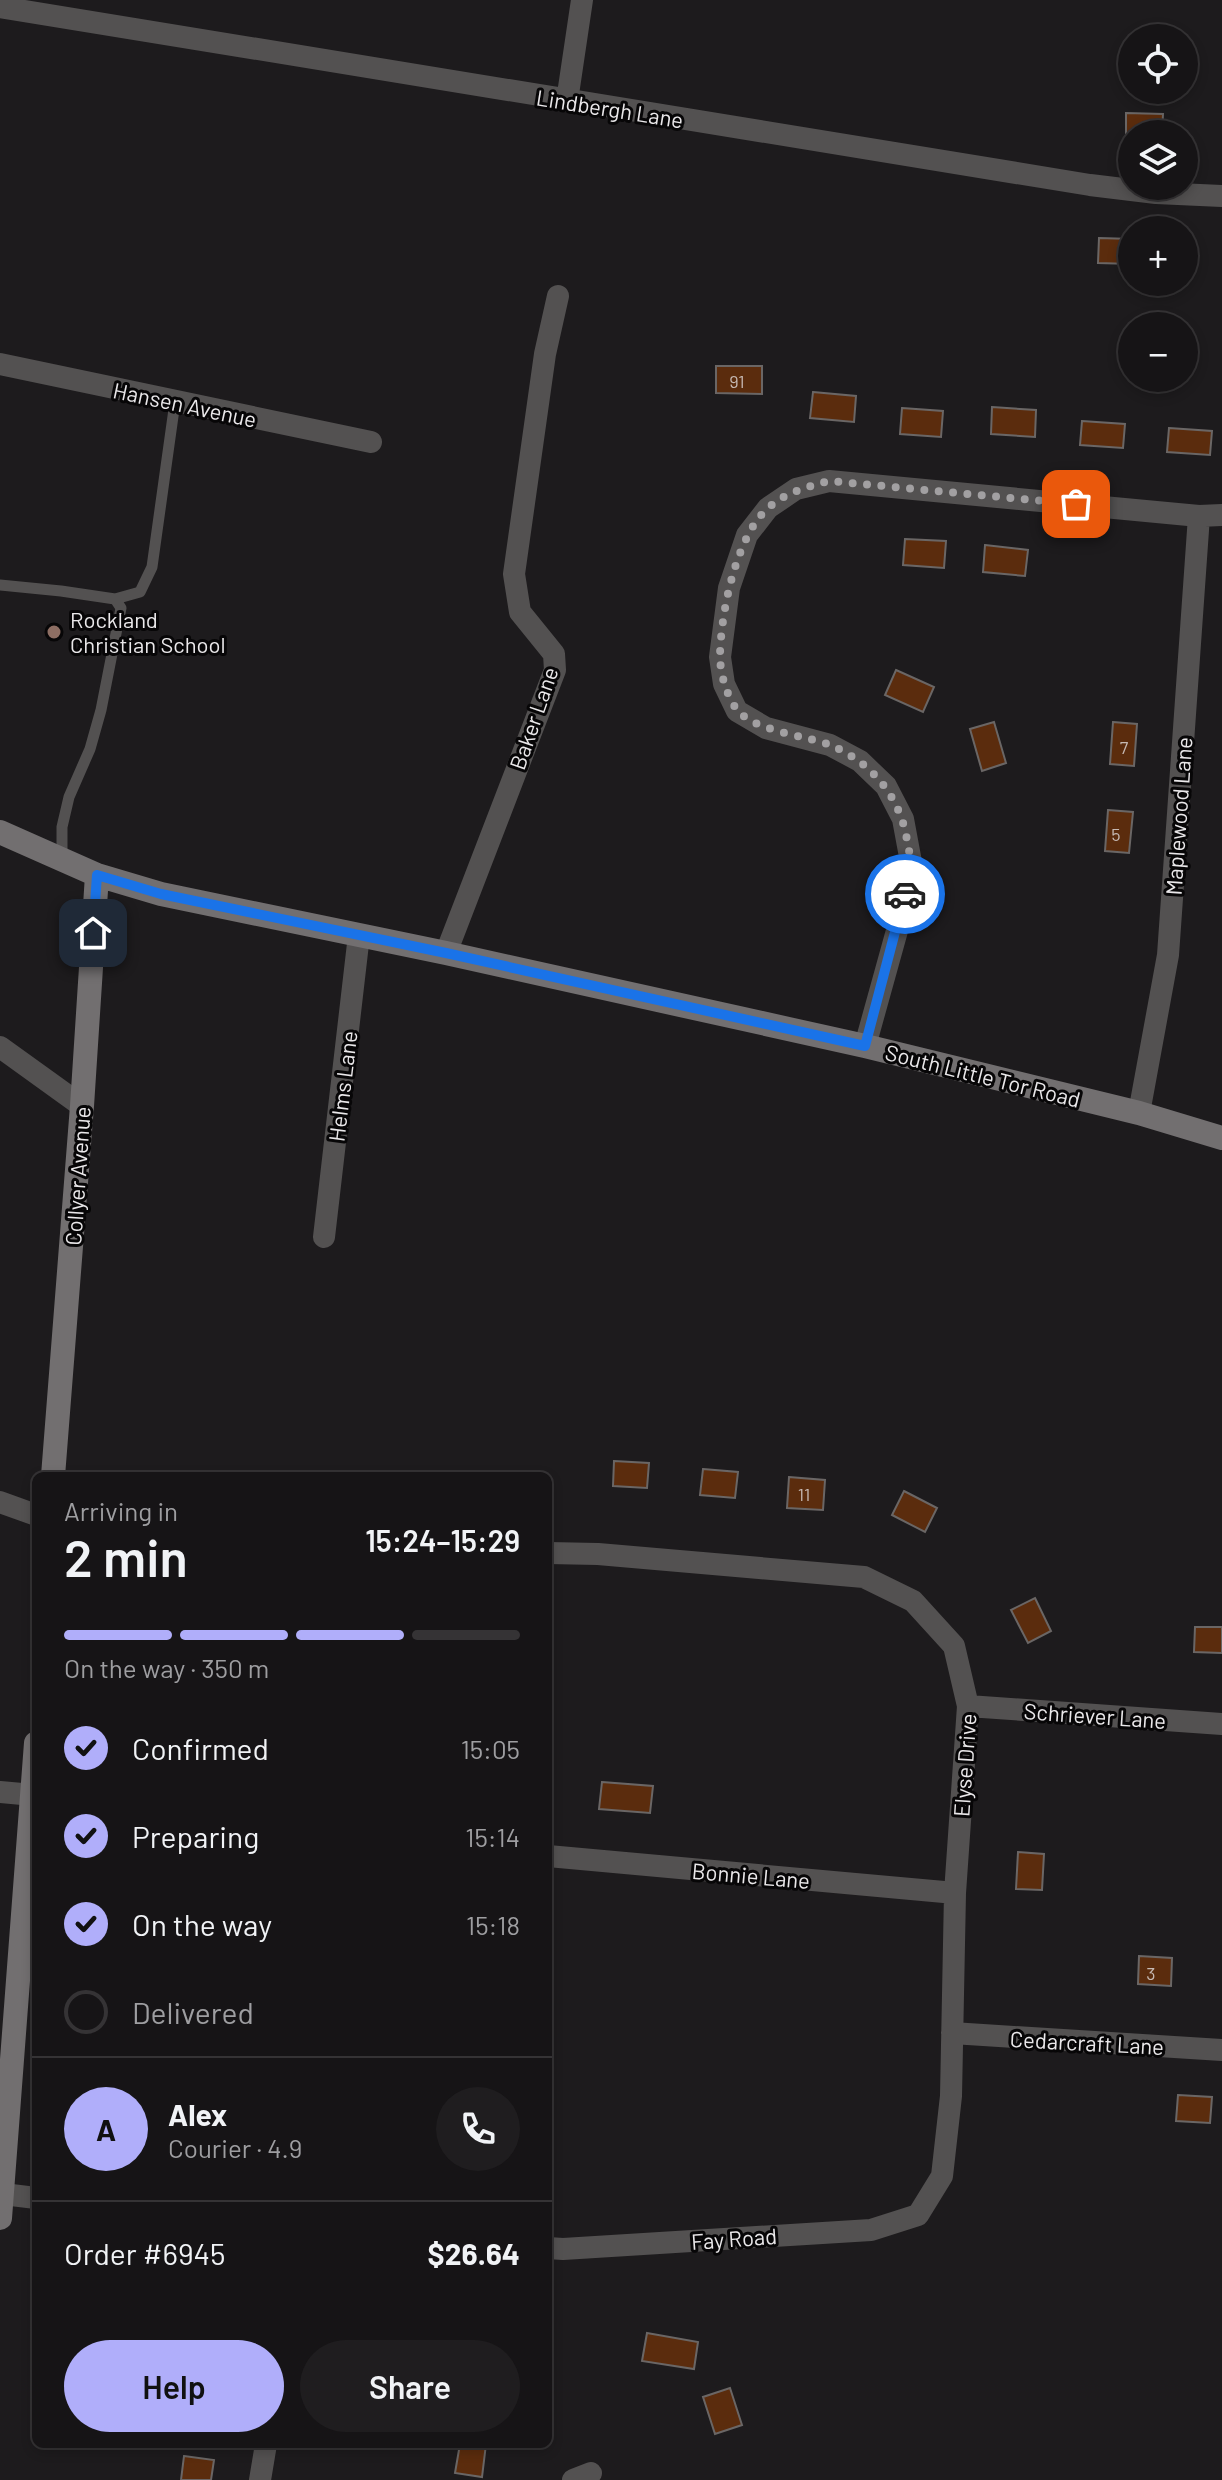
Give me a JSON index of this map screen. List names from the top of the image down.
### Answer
{
  "streets": {
    "street": [
      "Lindbergh Lane",
      "Hansen Avenue",
      "Baker Lane",
      "Maplewood Lane",
      "South Little Tor Road",
      "Helms Lane",
      "Collyer Avenue",
      "Schriever Lane",
      "Elyse Drive",
      "Bonnie Lane",
      "Cedarcraft Lane",
      "Fay Road"
    ]
  },
  "crossings": [
    ["Baker Lane", "South Little Tor Road"],
    ["Maplewood Lane", "South Little Tor Road"],
    ["South Little Tor Road", "Helms Lane"],
    ["South Little Tor Road", "Collyer Avenue"],
    ["Schriever Lane", "Elyse Drive"],
    ["Elyse Drive", "Bonnie Lane"],
    ["Elyse Drive", "Cedarcraft Lane"],
    ["Elyse Drive", "Fay Road"]
  ],
  "places": ["Rockland Christian School"],
  "house_numbers": [
    "91",
    "7",
    "5",
    "11",
    "3"
  ],
  "page": {
    "map_buttons": ["+", "−"],
    "heading": ["2 min", "Arriving in", "15:24–15:29"],
    "panel": [
      "Alex",
      "Courier · 4.9",
      "Order #6945",
      "$26.64"
    ],
    "bar": "On the way · 350 m",
    "list": [
      ["Confirmed", "15:05"],
      ["Preparing", "15:14"],
      ["On the way", "15:18"],
      "Delivered"
    ],
    "round": "A",
    "buttons": ["Help", "Share"]
  }
}
